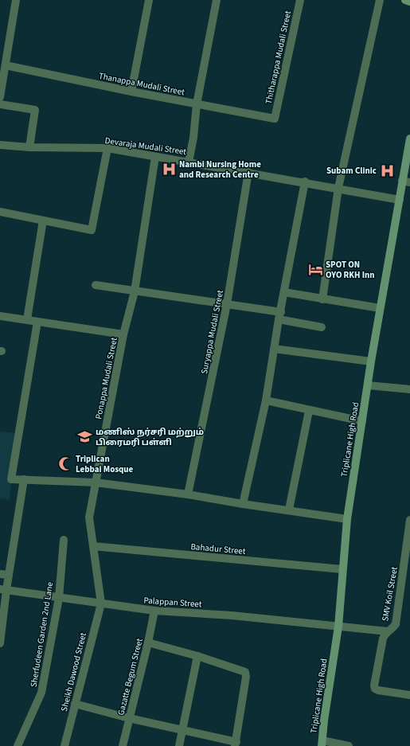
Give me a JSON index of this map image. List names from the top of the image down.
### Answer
{
  "streets": {
    "main road": ["Triplicane High Road"],
    "street": [
      "Thitharappa Mudali Street",
      "Thanappa Mudali Street",
      "Devaraja Mudali Street",
      "Suryappa Mudali Street",
      "Ponappa Mudali Street",
      "Bahadur Street",
      "SMV Koil Street",
      "Palappan Street",
      "Sherfudeen Garden 2nd Lane",
      "Sheikh Dawood Street",
      "Gazatte Begum Street"
    ]
  },
  "crossings": [
    ["Thitharappa Mudali Street", "Thanappa Mudali Street"],
    ["Devaraja Mudali Street", "Suryappa Mudali Street"],
    ["Devaraja Mudali Street", "Ponappa Mudali Street"],
    ["Devaraja Mudali Street", "Triplicane High Road"],
    ["Ponappa Mudali Street", "Bahadur Street"],
    ["Ponappa Mudali Street", "Palappan Street"],
    ["Ponappa Mudali Street", "Sheikh Dawood Street"],
    ["Triplicane High Road", "Bahadur Street"],
    ["Triplicane High Road", "Palappan Street"],
    ["SMV Koil Street", "Palappan Street"],
    ["Palappan Street", "Sherfudeen Garden 2nd Lane"],
    ["Palappan Street", "Sheikh Dawood Street"],
    ["Palappan Street", "Gazatte Begum Street"]
  ],
  "places": {
    "hospital": ["Nambi Nursing Home and Research Centre", "Subam Clinic"],
    "hotel": ["SPOT ON OYO RKH Inn"],
    "school or university": ["மணிஸ் நர்சரி மற்றும் பிரைமரி பள்ளி"],
    "mosque": ["Triplican Lebbai Mosque"]
  }
}
